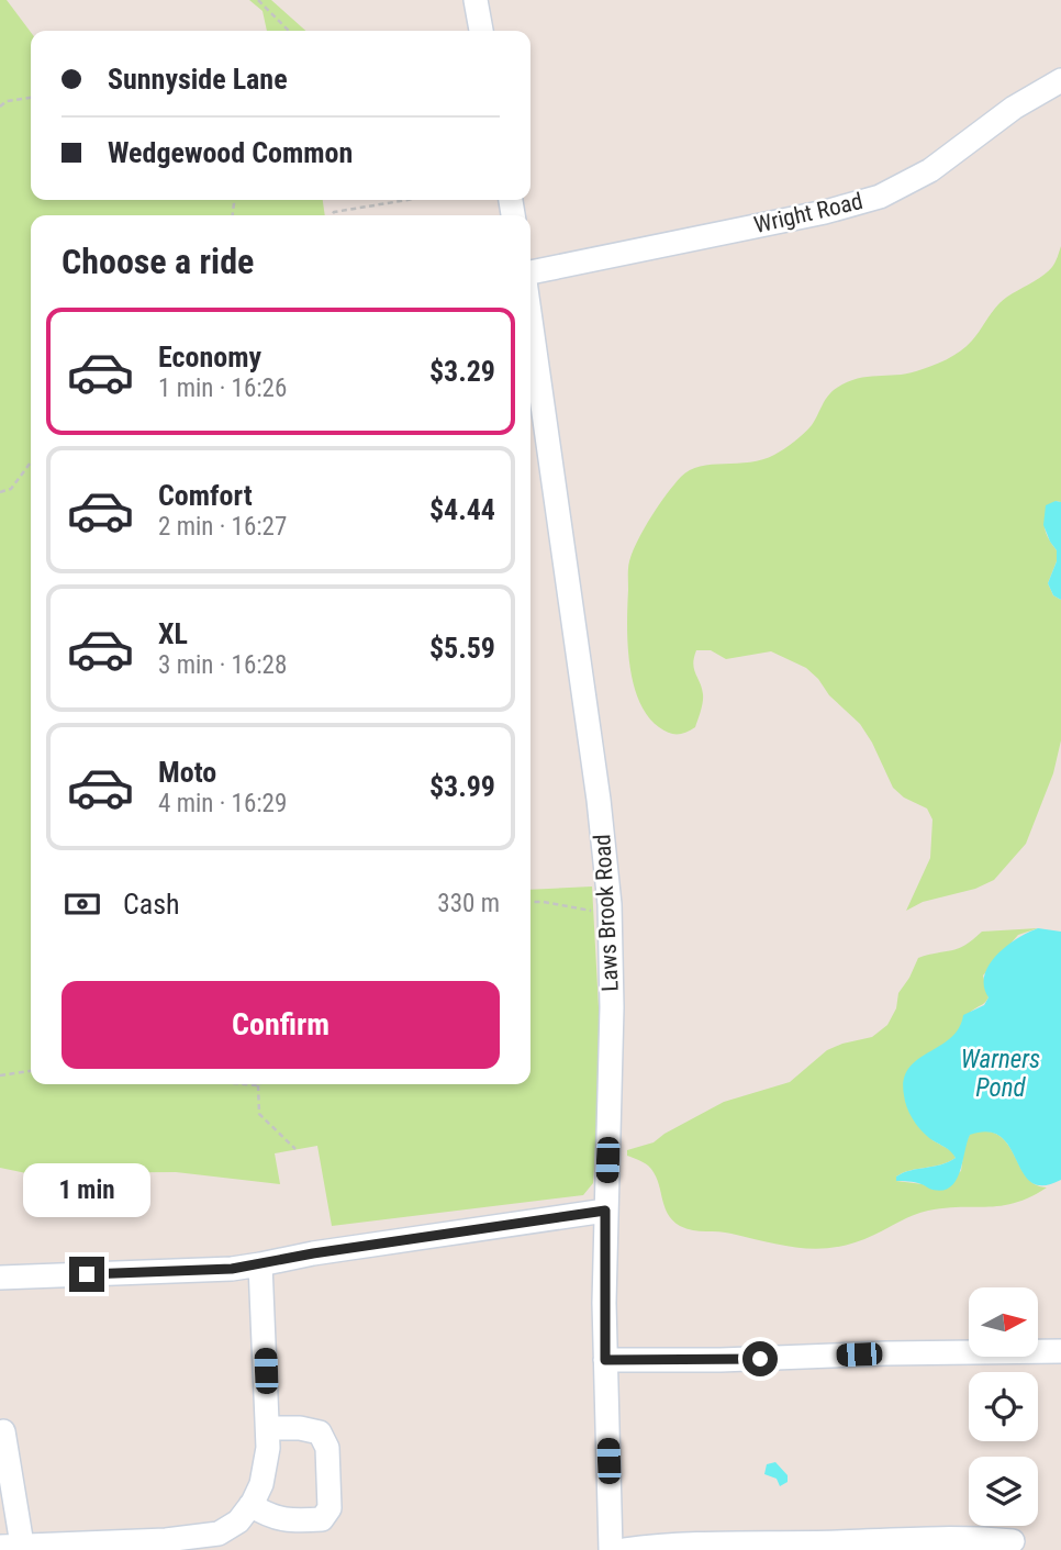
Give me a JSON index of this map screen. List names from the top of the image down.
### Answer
{
  "streets": {
    "street": ["Wright Road", "Laws Brook Road"]
  },
  "water": ["Warners Pond"],
  "north": "right",
  "page": {
    "banner": ["Sunnyside Lane", "Wedgewood Common"],
    "heading": "Choose a ride",
    "list": [
      {
        "name": "Economy",
        "note": "1 min · 16:26",
        "value": "$3.29"
      },
      {
        "name": "Comfort",
        "note": "2 min · 16:27",
        "value": "$4.44"
      },
      {
        "name": "XL",
        "note": "3 min · 16:28",
        "value": "$5.59"
      },
      {
        "name": "Moto",
        "note": "4 min · 16:29",
        "value": "$3.99"
      }
    ],
    "pay": ["Cash", "330 m"],
    "buttons": "Confirm",
    "bubble": "1 min"
  }
}
